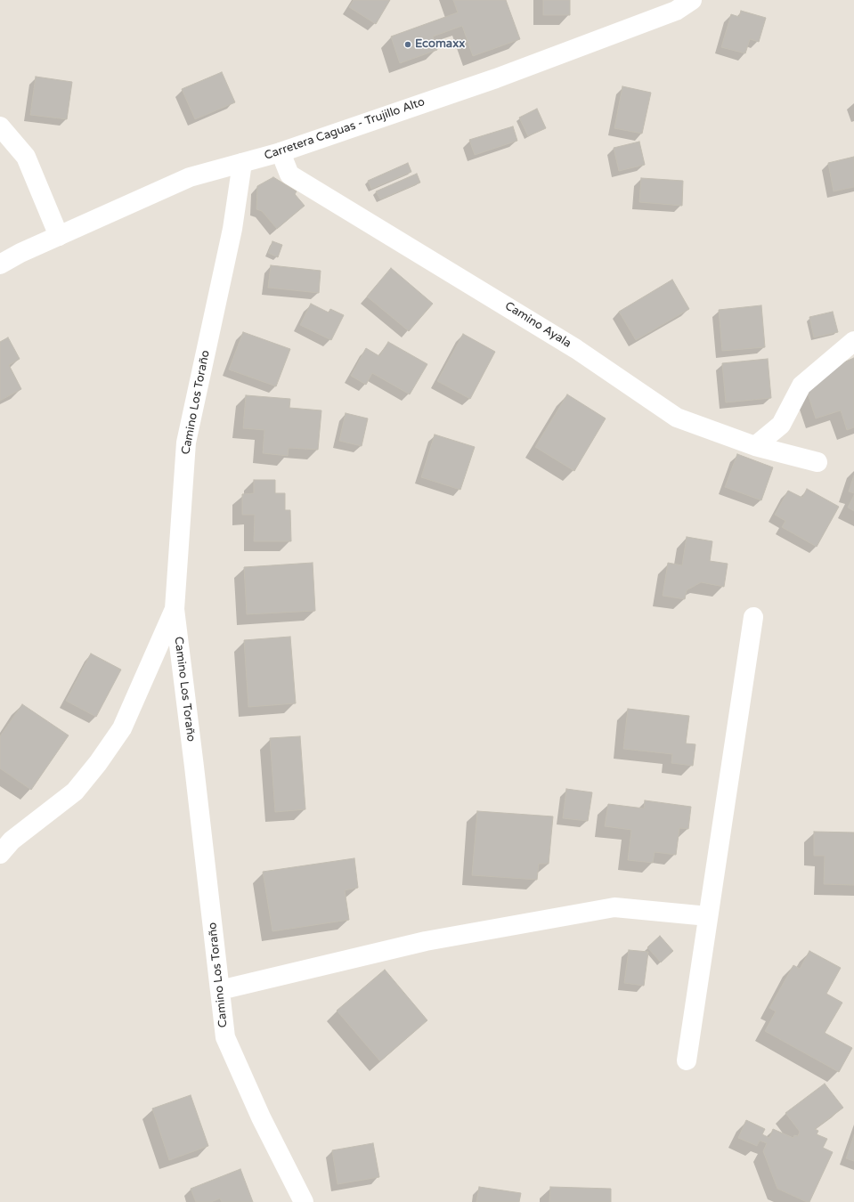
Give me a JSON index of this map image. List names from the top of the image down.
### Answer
{
  "streets": {
    "street": ["Carretera Caguas - Trujillo Alto", "Camino Ayala", "Camino Los Toraño"]
  },
  "crossings": [
    ["Carretera Caguas - Trujillo Alto", "Camino Ayala"],
    ["Carretera Caguas - Trujillo Alto", "Camino Los Toraño"]
  ],
  "places": ["Ecomaxx"]
}
